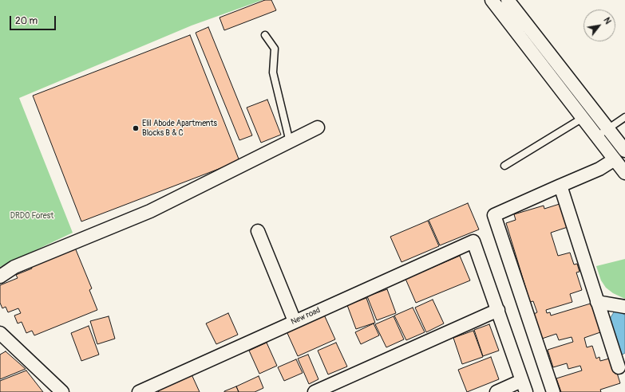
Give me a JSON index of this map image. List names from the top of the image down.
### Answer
{
  "streets": {
    "street": ["New road"]
  },
  "parks": ["DRDO Forest"],
  "places": ["Elil Abode Apartments Blocks B & C"],
  "scale_bar": "20 m",
  "north": "top right"
}
